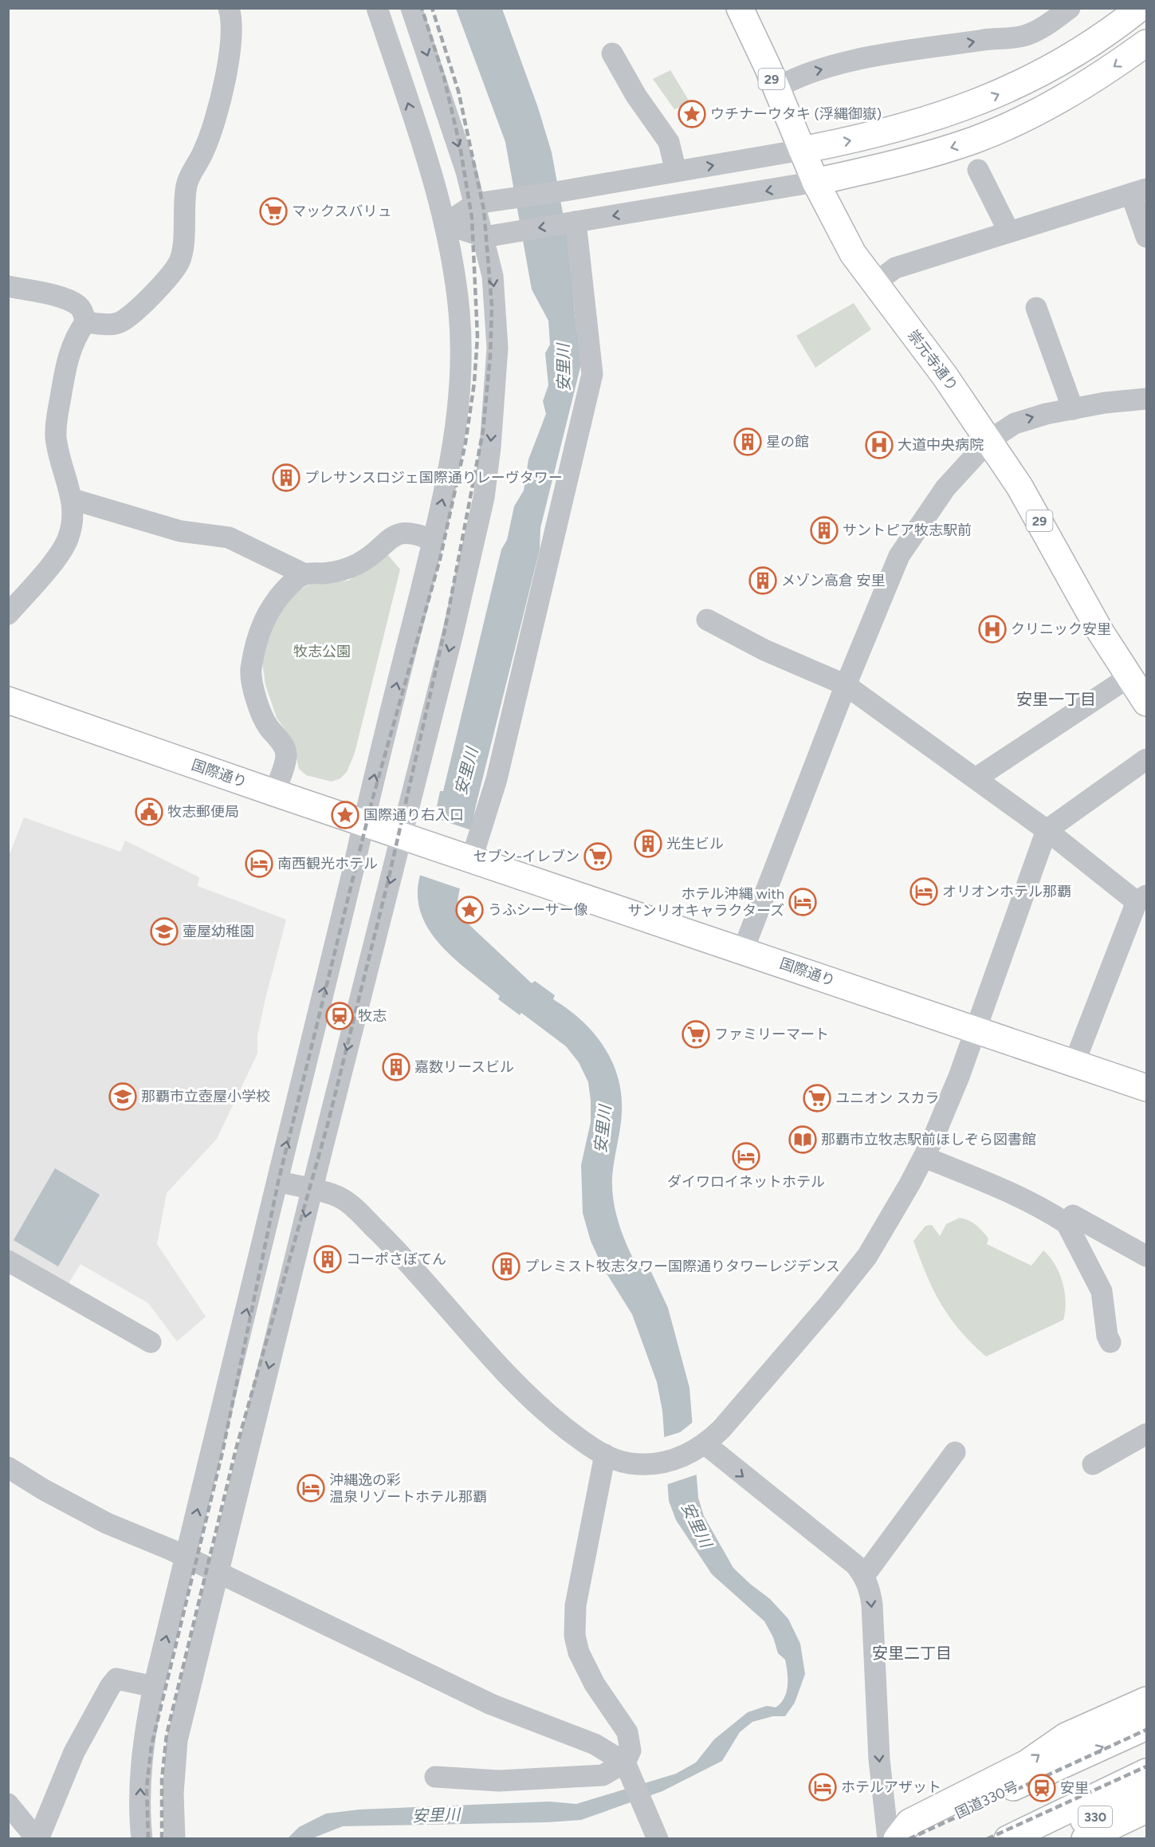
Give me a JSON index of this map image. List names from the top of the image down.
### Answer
{
  "streets": {
    "main road": [
      "29",
      "崇元寺通り",
      "国際通り",
      "国道330号",
      "330"
    ]
  },
  "districts": ["安里一丁目", "安里二丁目"],
  "water": ["安里川"],
  "parks": ["牧志公園"],
  "places": {
    "place": ["ウチナーウタキ (浮縄御嶽)", "国際通り右入口", "うふシーサー像"],
    "supermarket": [
      "マックスバリュ",
      "セブン-イレブン",
      "ファミリーマート",
      "ユニオン スカラ"
    ],
    "building": [
      "星の館",
      "プレサンスロジェ国際通りレーヴタワー",
      "サントピア牧志駅前",
      "メゾン高倉 安里",
      "光生ビル",
      "嘉数リースビル",
      "コーポさぼてん",
      "プレミスト牧志タワー国際通りタワーレジデンス"
    ],
    "hospital": ["大道中央病院", "クリニック安里"],
    "public building": ["牧志郵便局"],
    "hotel": [
      "南西観光ホテル",
      "オリオンホテル那覇",
      "ホテル沖縄 with サンリオキャラクターズ",
      "ダイワロイネットホテル",
      "沖縄逸の彩 温泉リゾートホテル那覇",
      "ホテルアザット"
    ],
    "school or university": ["壷屋幼稚園", "那覇市立壺屋小学校"],
    "station": ["牧志", "安里"],
    "library": ["那覇市立牧志駅前ほしぞら図書館"]
  }
}
